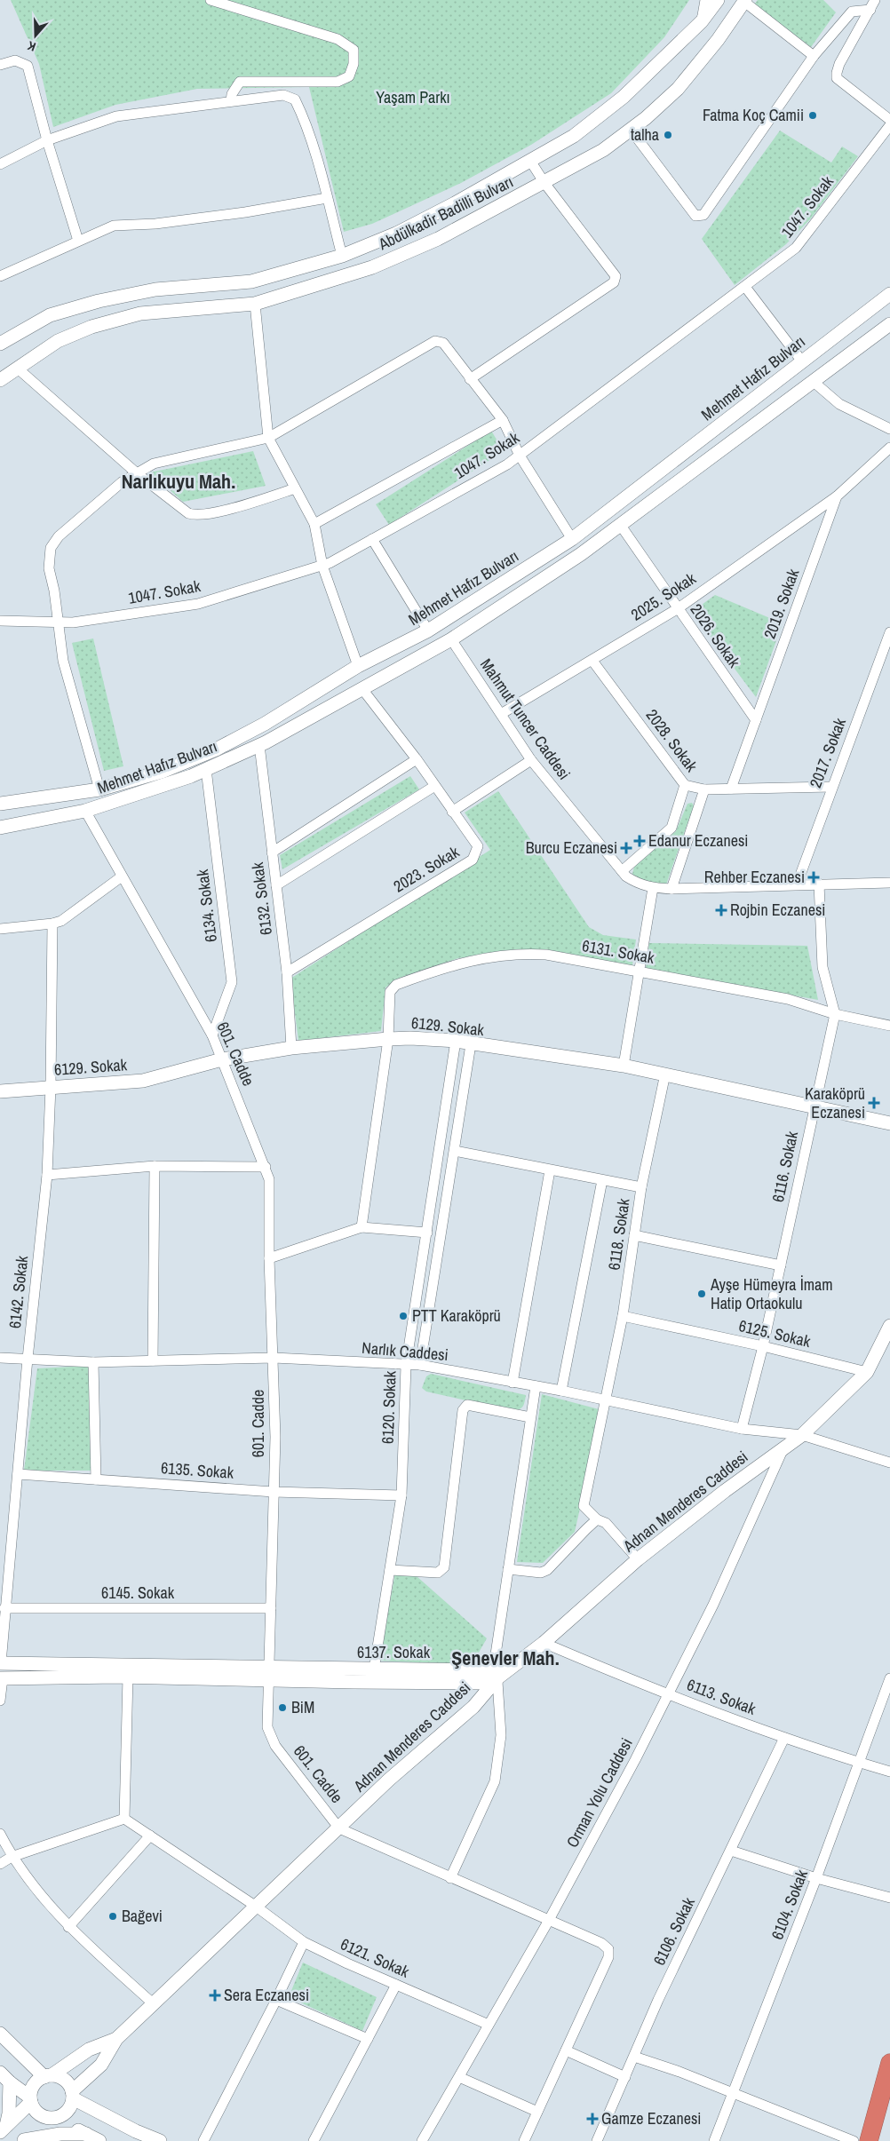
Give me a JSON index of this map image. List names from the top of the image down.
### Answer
{
  "streets": {
    "main road": [
      "Abdülkadir Badilli Bulvarı",
      "Mehmet Hafız Bulvarı",
      "6129. Sokak",
      "Adnan Menderes Caddesi",
      "6137. Sokak"
    ],
    "street": [
      "1047. Sokak",
      "2025. Sokak",
      "2019. Sokak",
      "2026. Sokak",
      "Mahmut Tuncer Caddesi",
      "2028. Sokak",
      "2017. Sokak",
      "2023. Sokak",
      "6132. Sokak",
      "6134. Sokak",
      "6131. Sokak",
      "601. Cadde",
      "6116. Sokak",
      "6118. Sokak",
      "6142. Sokak",
      "6125. Sokak",
      "Narlık Caddesi",
      "6120. Sokak",
      "6135. Sokak",
      "6145. Sokak",
      "6113. Sokak",
      "Orman Yolu Caddesi",
      "6104. Sokak",
      "6106. Sokak",
      "6121. Sokak"
    ]
  },
  "crossings": [
    ["Mehmet Hafız Bulvarı", "2026. Sokak"],
    ["Mehmet Hafız Bulvarı", "Mahmut Tuncer Caddesi"],
    ["Mehmet Hafız Bulvarı", "2023. Sokak"],
    ["Mehmet Hafız Bulvarı", "6132. Sokak"],
    ["Mehmet Hafız Bulvarı", "6134. Sokak"],
    ["Mehmet Hafız Bulvarı", "601. Cadde"],
    ["2025. Sokak", "2019. Sokak"],
    ["2025. Sokak", "2026. Sokak"],
    ["2025. Sokak", "Mahmut Tuncer Caddesi"],
    ["2025. Sokak", "2028. Sokak"],
    ["2019. Sokak", "2026. Sokak"],
    ["2019. Sokak", "2028. Sokak"],
    ["Mahmut Tuncer Caddesi", "2017. Sokak"],
    ["Mahmut Tuncer Caddesi", "6116. Sokak"],
    ["2028. Sokak", "2017. Sokak"],
    ["2023. Sokak", "6132. Sokak"],
    ["6132. Sokak", "6129. Sokak"],
    ["6134. Sokak", "601. Cadde"],
    ["6131. Sokak", "6129. Sokak"],
    ["6131. Sokak", "6116. Sokak"],
    ["6129. Sokak", "601. Cadde"],
    ["6129. Sokak", "6116. Sokak"],
    ["6129. Sokak", "6118. Sokak"],
    ["6129. Sokak", "6142. Sokak"],
    ["6129. Sokak", "6120. Sokak"],
    ["601. Cadde", "Narlık Caddesi"],
    ["601. Cadde", "6135. Sokak"],
    ["601. Cadde", "Adnan Menderes Caddesi"],
    ["601. Cadde", "6145. Sokak"],
    ["601. Cadde", "6137. Sokak"],
    ["601. Cadde", "Orman Yolu Caddesi"],
    ["6116. Sokak", "6125. Sokak"],
    ["6116. Sokak", "Narlık Caddesi"],
    ["6118. Sokak", "6125. Sokak"],
    ["6118. Sokak", "Narlık Caddesi"],
    ["6142. Sokak", "Narlık Caddesi"],
    ["6142. Sokak", "6135. Sokak"],
    ["6142. Sokak", "6145. Sokak"],
    ["6142. Sokak", "6137. Sokak"],
    ["6125. Sokak", "Adnan Menderes Caddesi"],
    ["Narlık Caddesi", "6120. Sokak"],
    ["Narlık Caddesi", "Adnan Menderes Caddesi"],
    ["6120. Sokak", "6135. Sokak"],
    ["6120. Sokak", "6137. Sokak"],
    ["Adnan Menderes Caddesi", "6137. Sokak"],
    ["Adnan Menderes Caddesi", "6113. Sokak"],
    ["Adnan Menderes Caddesi", "Orman Yolu Caddesi"],
    ["Adnan Menderes Caddesi", "6121. Sokak"],
    ["6113. Sokak", "Orman Yolu Caddesi"],
    ["6113. Sokak", "6104. Sokak"],
    ["6113. Sokak", "6106. Sokak"],
    ["Orman Yolu Caddesi", "6121. Sokak"]
  ],
  "districts": ["Narlıkuyu Mah.", "Şenevler Mah."],
  "parks": ["Yaşam Parkı"],
  "places": {
    "other": [
      "Fatma Koç Camii",
      "talha",
      "Ayşe Hümeyra İmam Hatip Ortaokulu",
      "PTT Karaköprü",
      "BiM",
      "Bağevi"
    ],
    "health": [
      "Edanur Eczanesi",
      "Burcu Eczanesi",
      "Rehber Eczanesi",
      "Rojbin Eczanesi",
      "Karaköprü Eczanesi",
      "Sera Eczanesi",
      "Gamze Eczanesi"
    ]
  },
  "north": "bottom"
}
